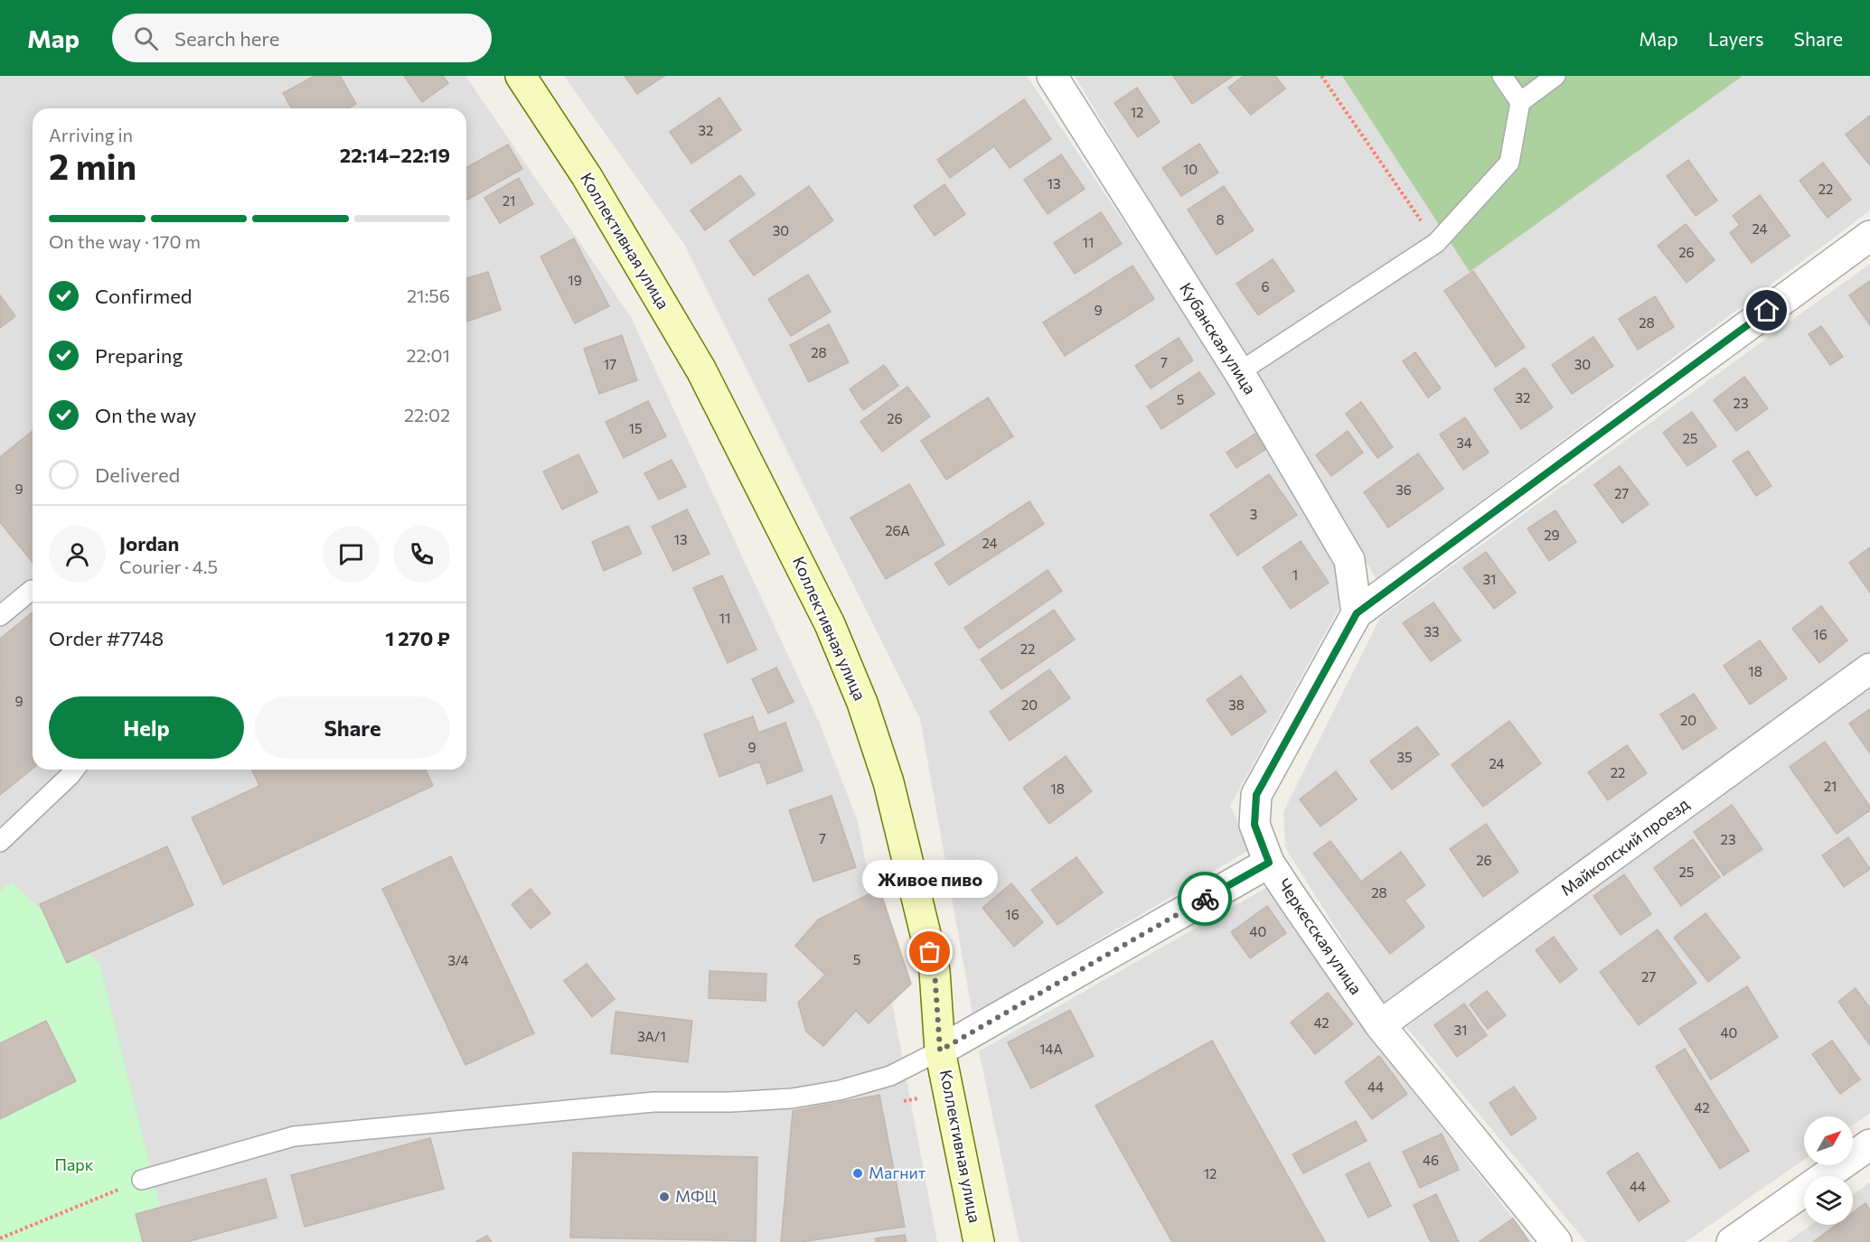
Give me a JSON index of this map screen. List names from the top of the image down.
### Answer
{
  "streets": {
    "street": [
      "Коллективная улица",
      "Кубанская улица",
      "Майкопский проезд",
      "Черкесская улица"
    ]
  },
  "crossings": [
    ["Кубанская улица", "Черкесская улица"],
    ["Майкопский проезд", "Черкесская улица"]
  ],
  "parks": ["Парк"],
  "places": ["Живое пиво", "Магнит", "МФЦ"],
  "house_numbers": [
    "12",
    "32",
    "10",
    "13",
    "22",
    "21",
    "8",
    "24",
    "30",
    "11",
    "26",
    "19",
    "6",
    "9",
    "28",
    "28",
    "7",
    "17",
    "30",
    "32",
    "5",
    "23",
    "26",
    "15",
    "25",
    "34",
    "9",
    "36",
    "27",
    "3",
    "26А",
    "29",
    "13",
    "24",
    "1",
    "31",
    "11",
    "33",
    "16",
    "22",
    "18",
    "9",
    "20",
    "38",
    "20",
    "9",
    "35",
    "24",
    "22",
    "21",
    "18",
    "7",
    "23",
    "26",
    "25",
    "28",
    "16",
    "40",
    "5",
    "3/4",
    "27",
    "42",
    "31",
    "40",
    "3А/1",
    "14А",
    "44",
    "42",
    "46",
    "12",
    "44"
  ],
  "north": "top right",
  "page": {
    "header": "Map",
    "search": "Search here",
    "nav": ["Map", "Layers", "Share"],
    "heading": ["2 min", "Arriving in", "22:14–22:19"],
    "panel": [
      "Jordan",
      "Courier · 4.5",
      "Order #7748",
      "1 270 ₽"
    ],
    "bar": "On the way · 170 m",
    "list": [
      ["Confirmed", "21:56"],
      ["Preparing", "22:01"],
      ["On the way", "22:02"],
      "Delivered"
    ],
    "buttons": ["Help", "Share"],
    "bubble": "Живое пиво"
  }
}
